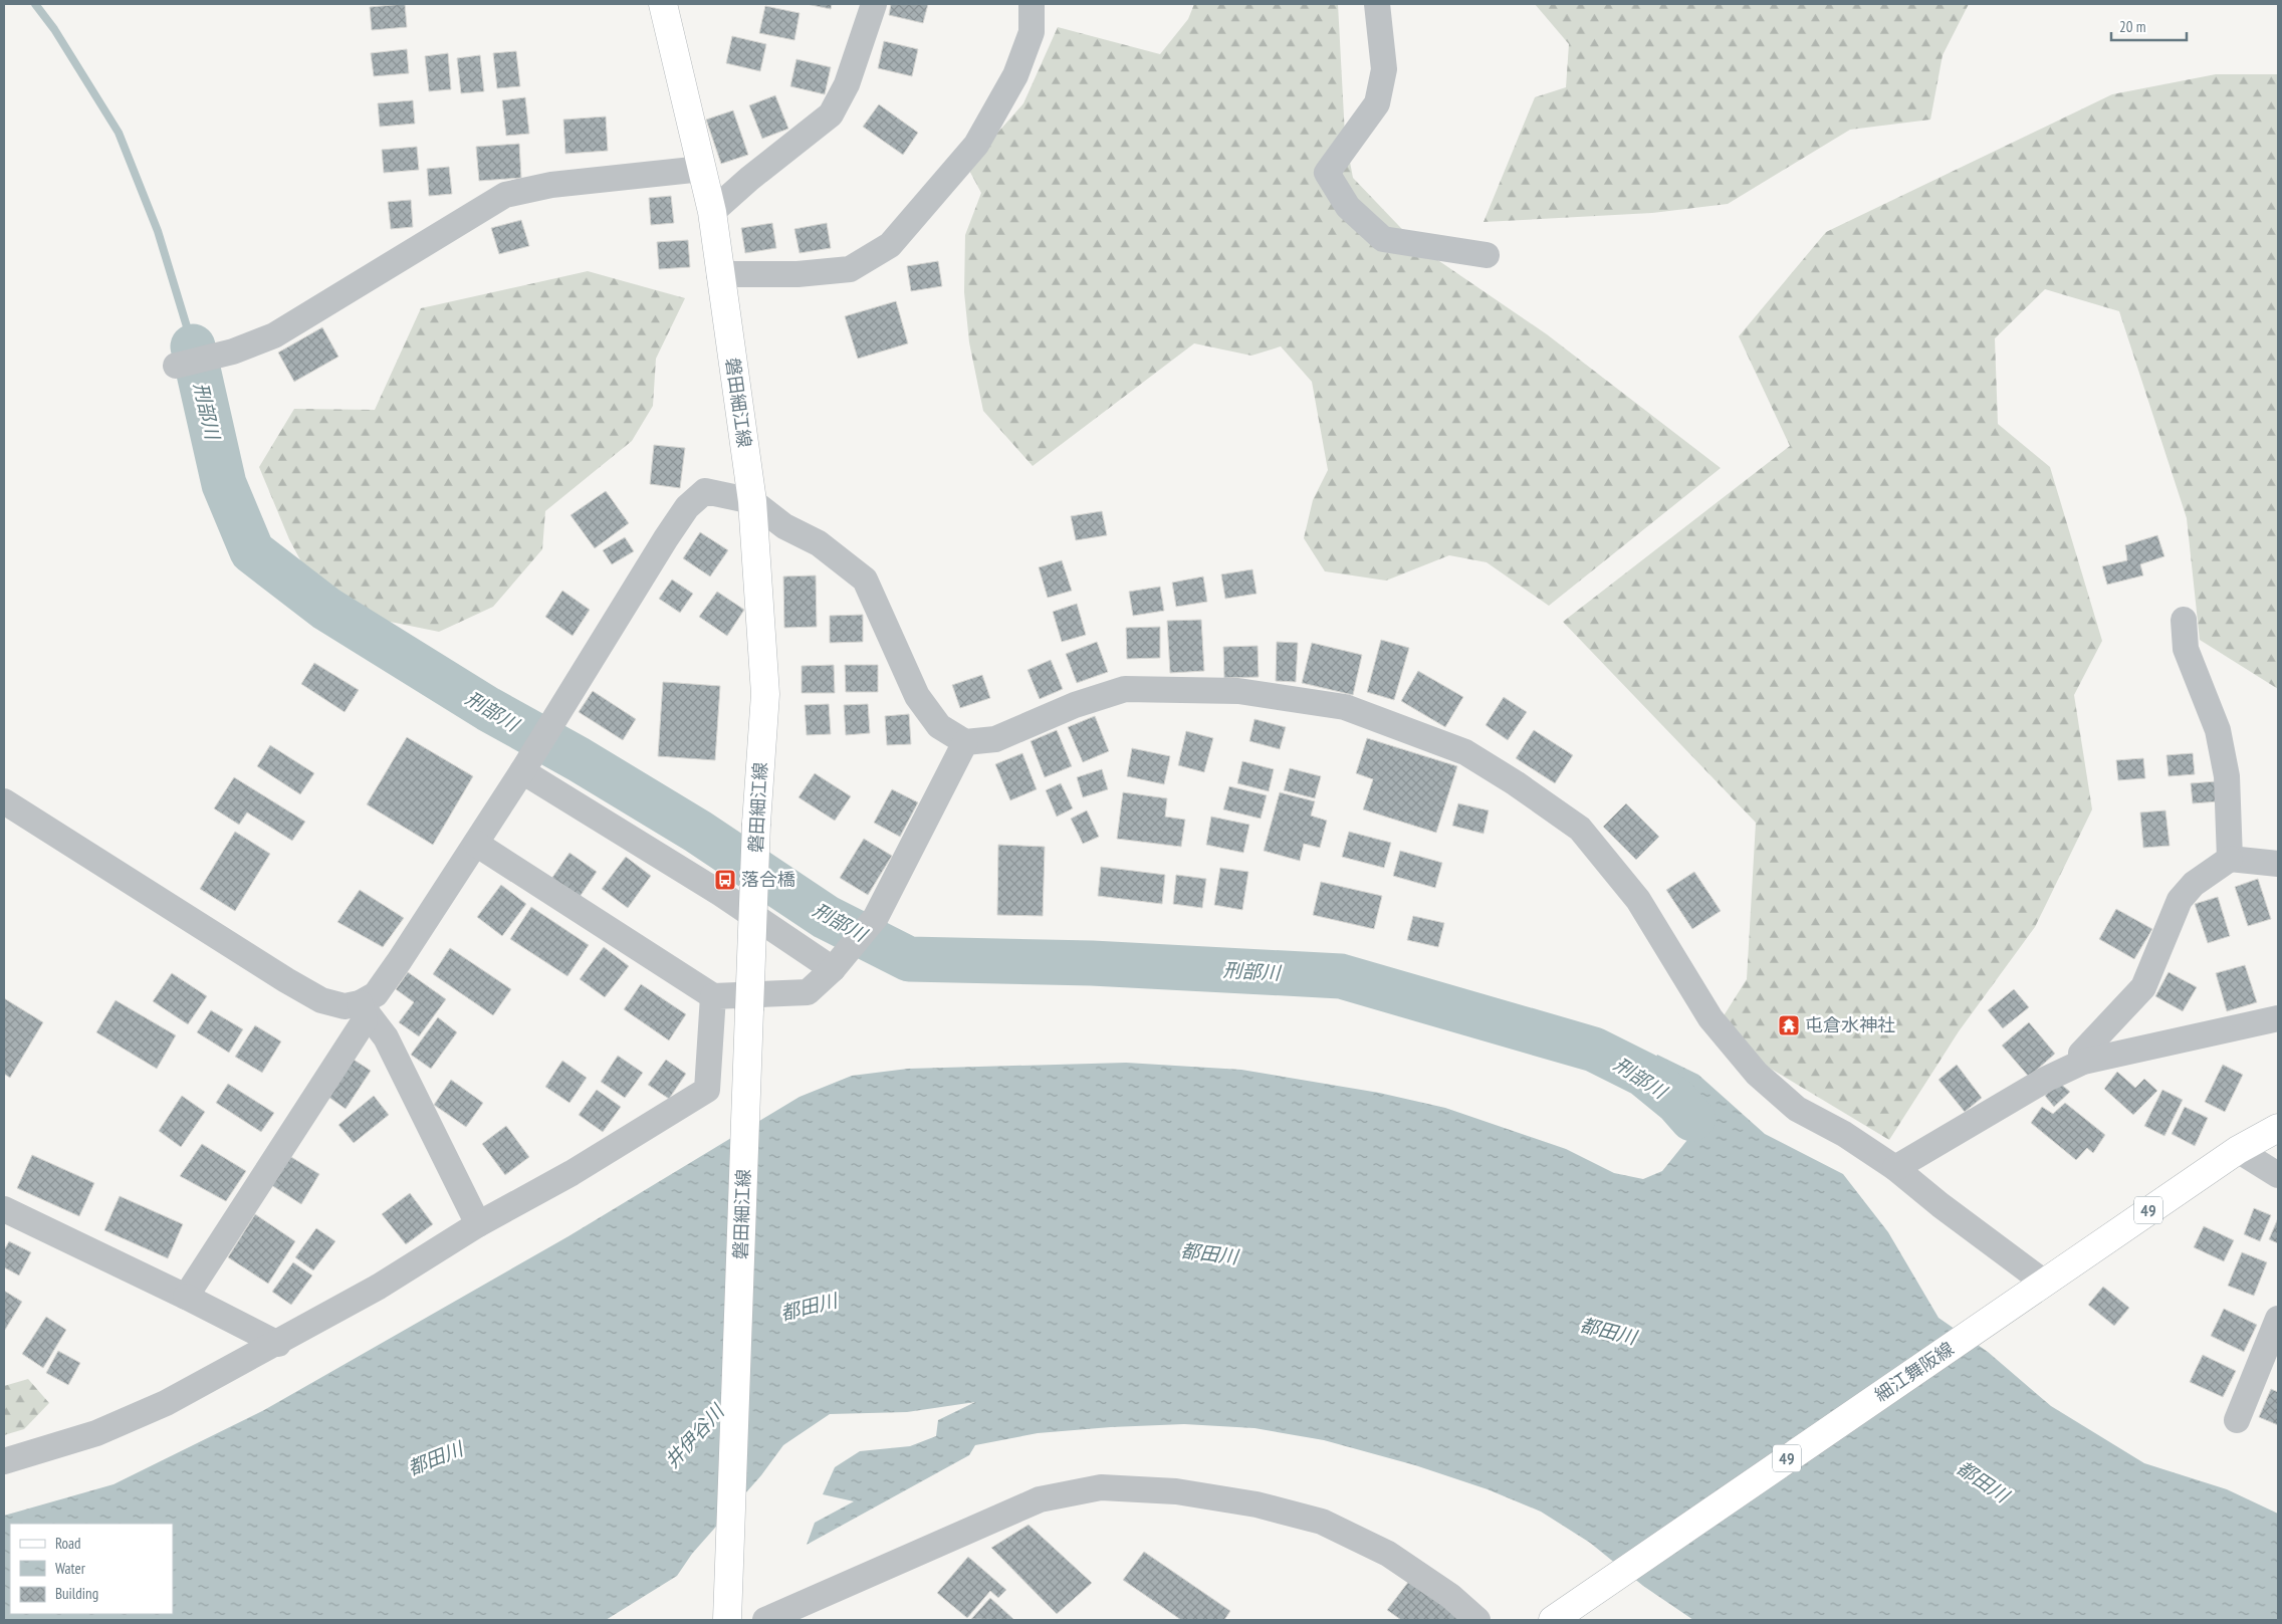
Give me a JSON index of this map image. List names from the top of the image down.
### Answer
{
  "streets": {
    "main road": ["磐田細江線", "49", "細江舞阪線"]
  },
  "water": ["刑部川", "都田川", "井伊谷川"],
  "places": {
    "bus stop": ["落合橋"],
    "temple": ["屯倉水神社"]
  },
  "legend": ["Road", "Water", "Building"],
  "scale_bar": "20 m"
}
